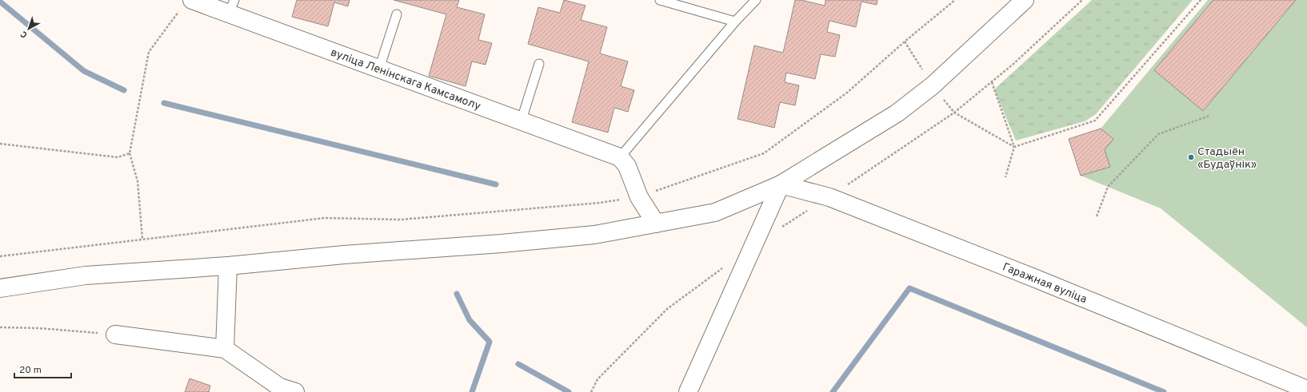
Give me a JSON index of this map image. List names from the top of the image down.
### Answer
{
  "streets": {
    "street": ["вуліца Ленінскага Камсамолу", "Гаражная вуліца"]
  },
  "places": ["Стадыён «Будаўнік»"],
  "scale_bar": "20 m",
  "north": "bottom left"
}
